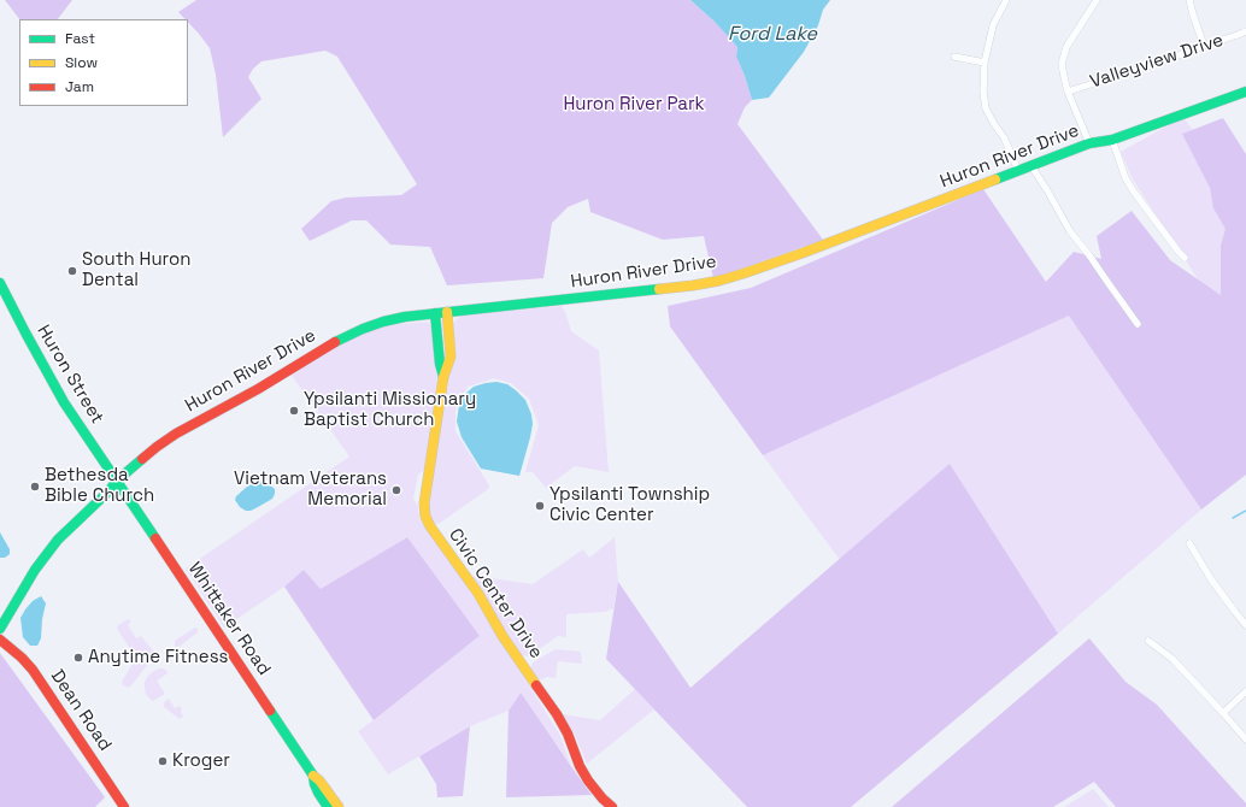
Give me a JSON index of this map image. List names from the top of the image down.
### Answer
{
  "streets": {
    "main road": [
      "Huron River Drive",
      "Huron Street",
      "Civic Center Drive",
      "Whittaker Road",
      "Dean Road"
    ],
    "street": ["Valleyview Drive"]
  },
  "crossings": [
    ["Huron River Drive", "Huron Street"],
    ["Huron River Drive", "Civic Center Drive"],
    ["Huron River Drive", "Whittaker Road"],
    ["Huron Street", "Whittaker Road"]
  ],
  "water": ["Ford Lake"],
  "parks": ["Huron River Park"],
  "places": [
    "South Huron Dental",
    "Ypsilanti Missionary Baptist Church",
    "Bethesda Bible Church",
    "Vietnam Veterans Memorial",
    "Ypsilanti Township Civic Center",
    "Anytime Fitness",
    "Kroger"
  ],
  "legend": ["Fast", "Slow", "Jam"]
}
